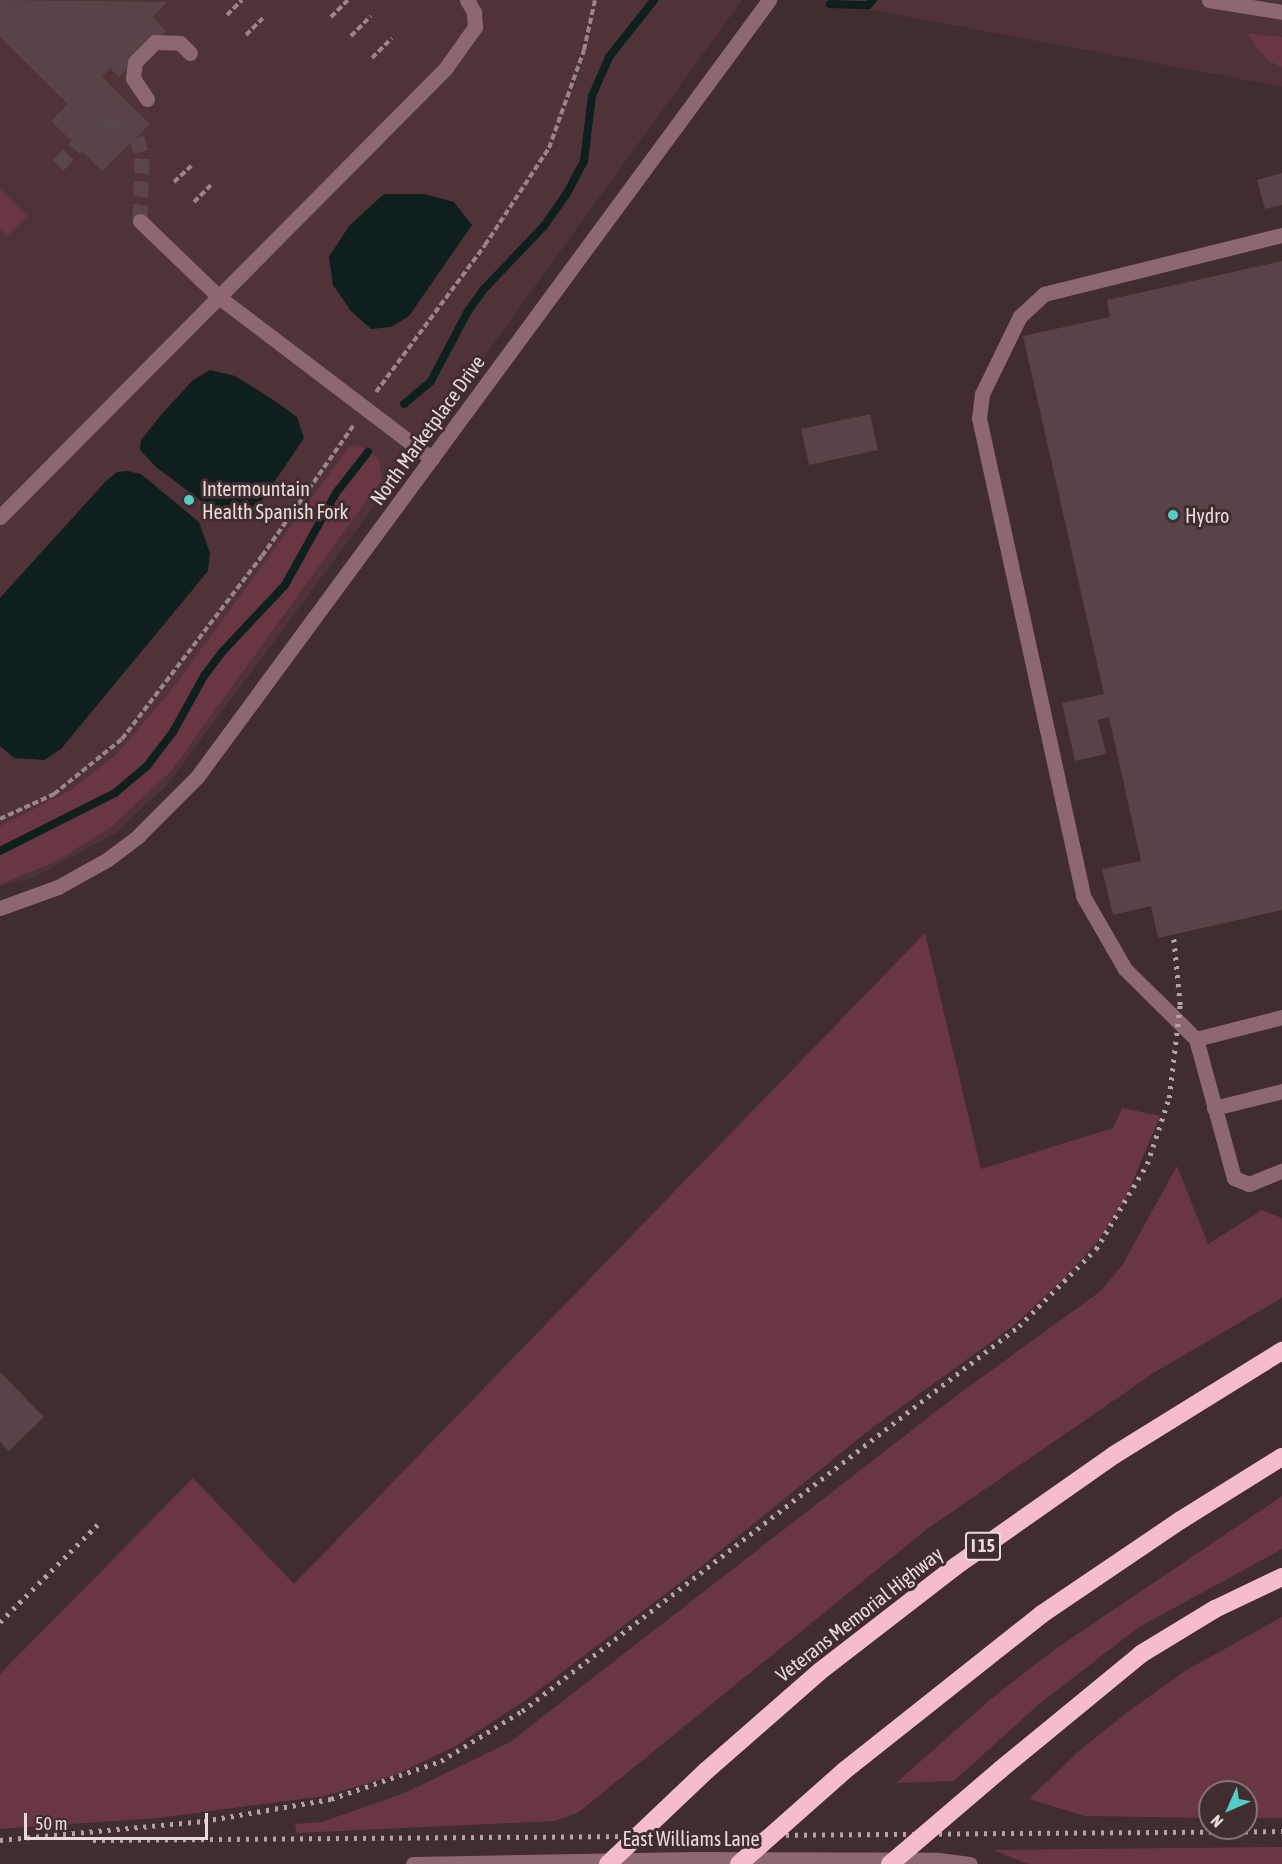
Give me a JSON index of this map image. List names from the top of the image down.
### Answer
{
  "streets": {
    "highway": ["I 15", "Veterans Memorial Highway"],
    "street": ["North Marketplace Drive", "East Williams Lane"]
  },
  "places": ["Intermountain Health Spanish Fork", "Hydro"],
  "scale_bar": "50 m",
  "north": "bottom left"
}
